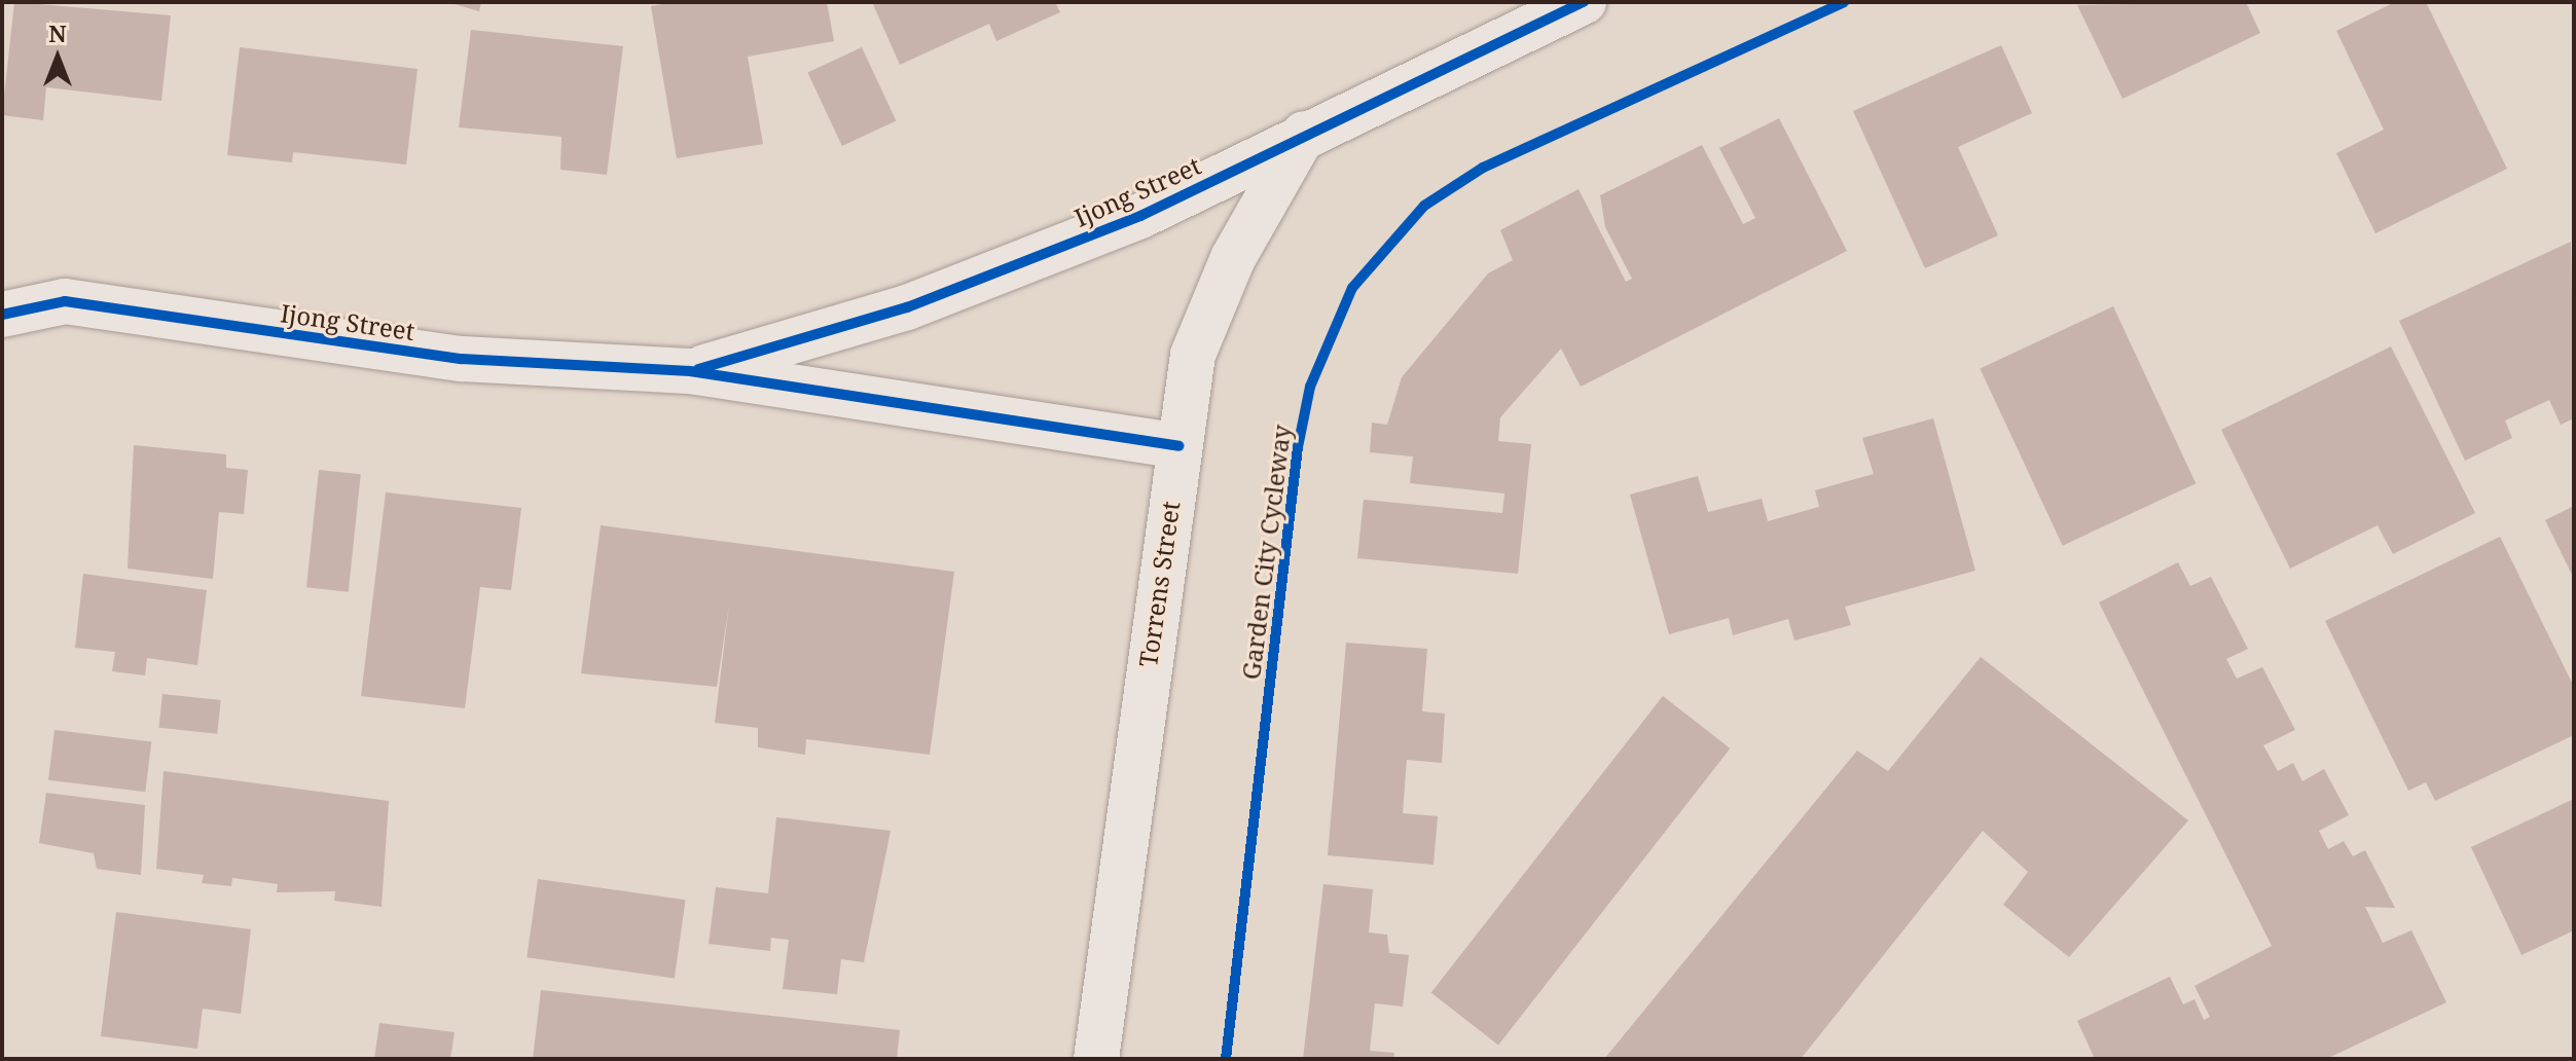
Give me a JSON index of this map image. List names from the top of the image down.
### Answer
{
  "streets": {
    "street": ["Ijong Street", "Torrens Street"],
    "cycle path": ["Garden City Cycleway"]
  },
  "crossings": [
    ["Ijong Street", "Torrens Street"]
  ],
  "north": "top"
}
